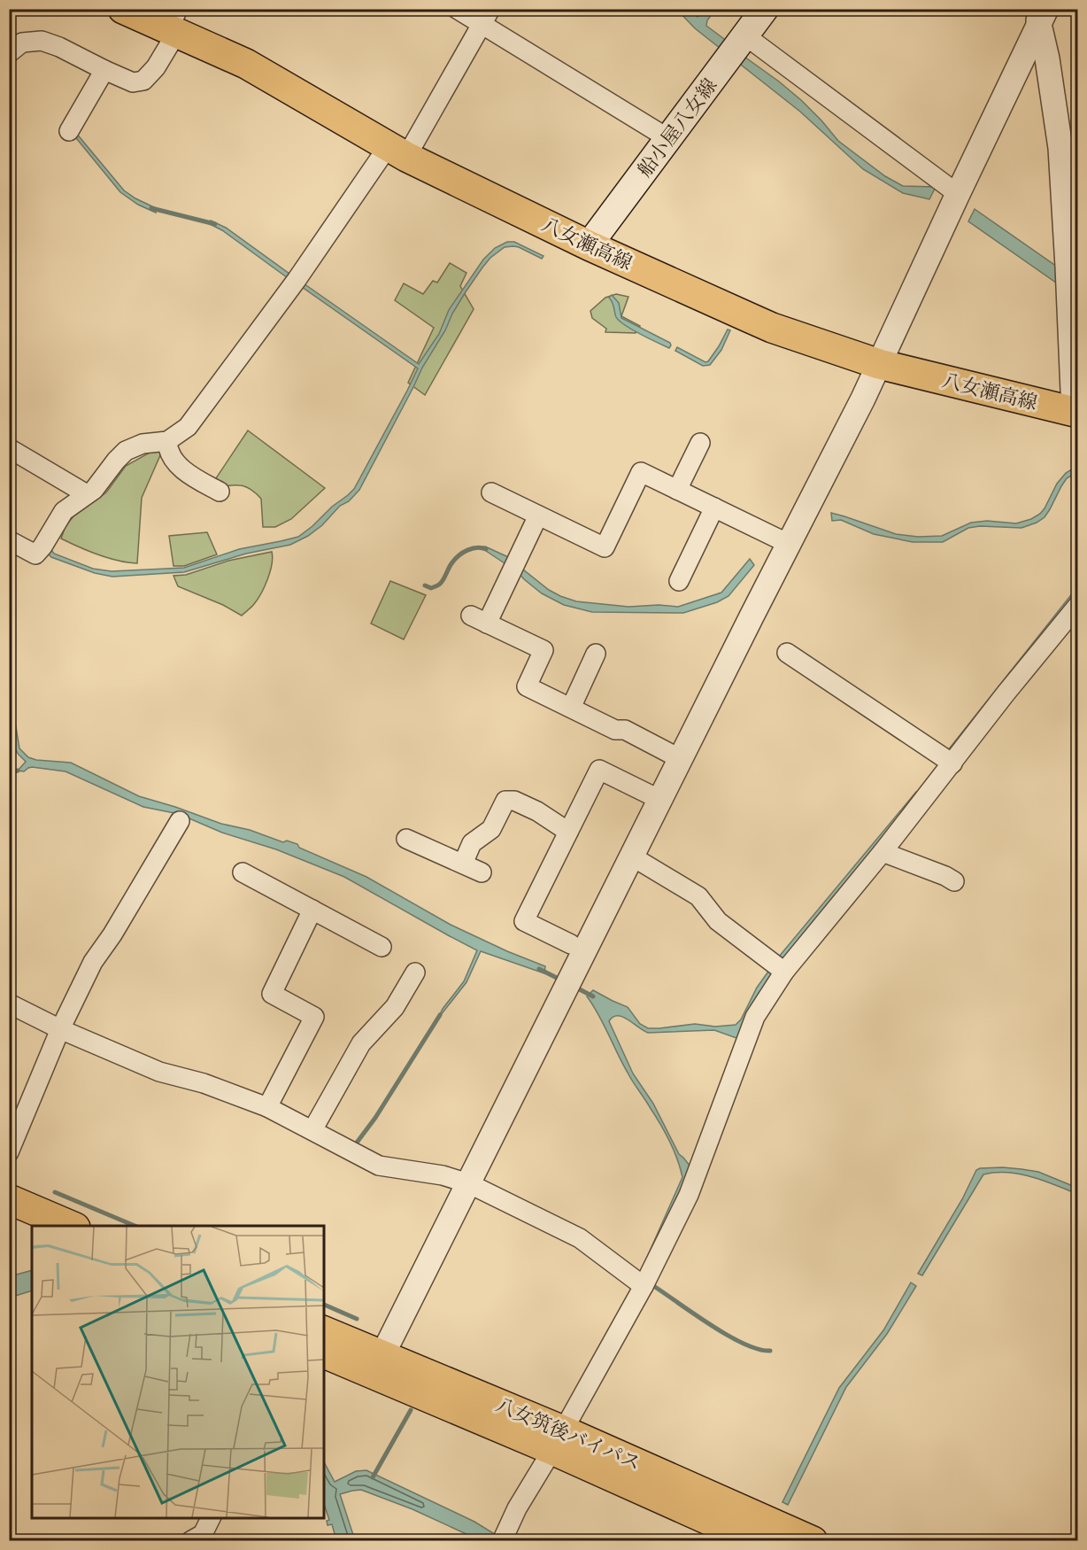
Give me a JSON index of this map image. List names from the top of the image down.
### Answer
{
  "streets": {
    "main road": ["船小屋八女線", "八女瀬高線", "八女筑後バイパス"]
  },
  "crossings": [
    ["船小屋八女線", "八女瀬高線"]
  ]
}
